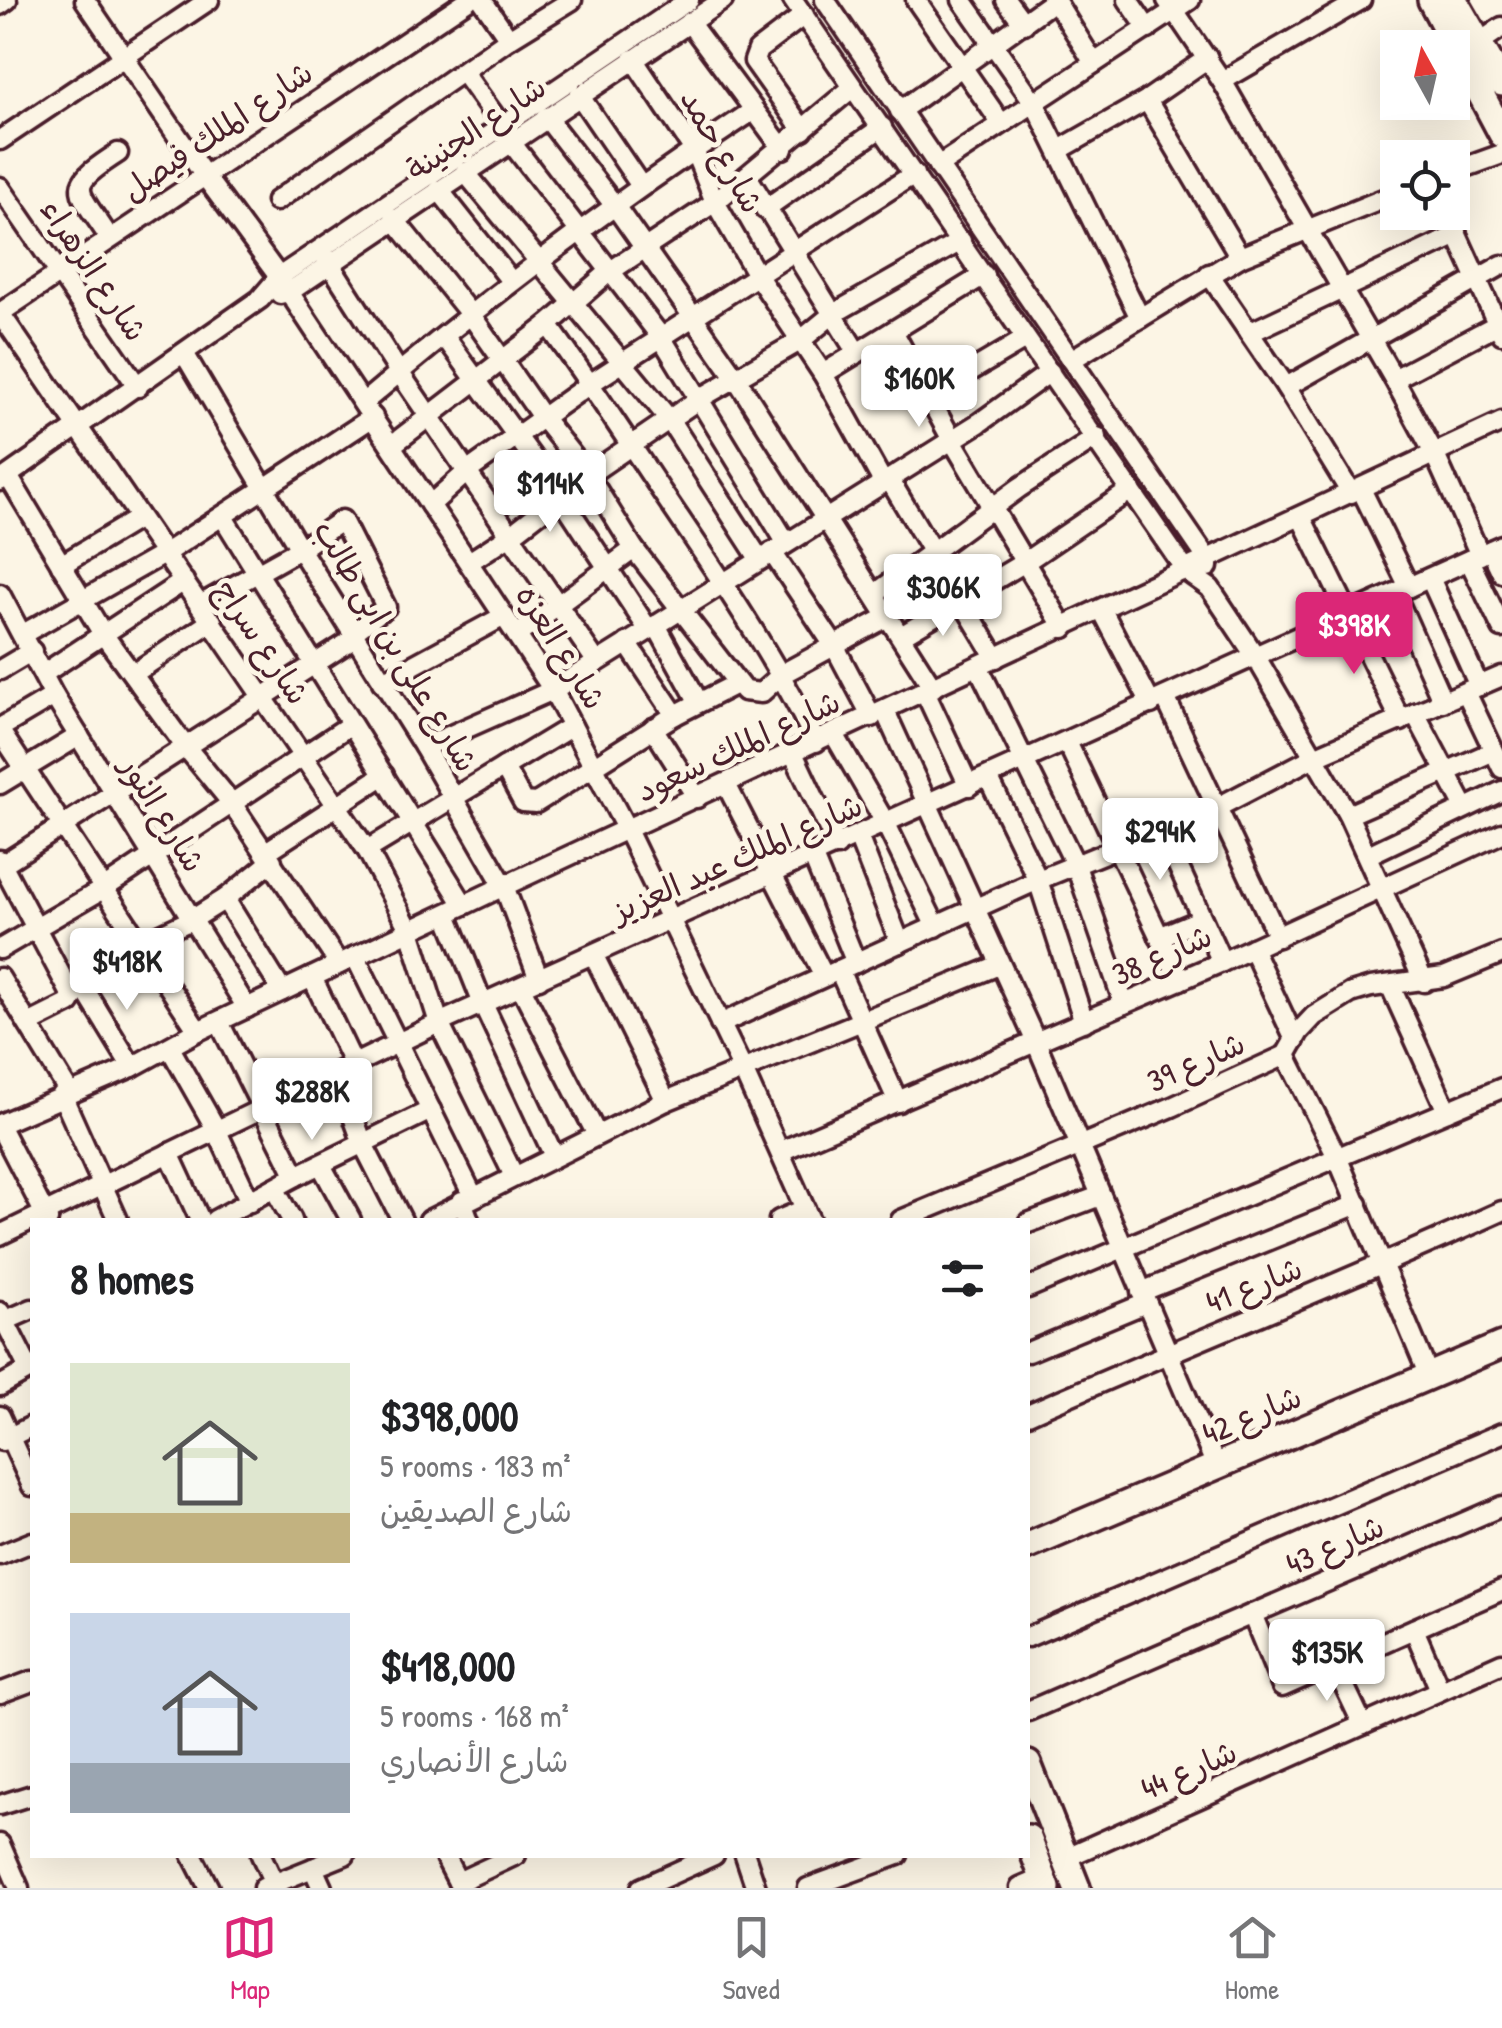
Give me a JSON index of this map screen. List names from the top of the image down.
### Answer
{
  "streets": {
    "main road": ["شارع 42"],
    "street": [
      "شارع الجنينة",
      "شارع الملك فيصل",
      "شارع حمد",
      "شارع الزهراء",
      "شارع سراج",
      "شارع على بن ابى طالب",
      "شارع العزه",
      "شارع الملك سعود",
      "شارع النور",
      "شارع الملك عبد العزيز",
      "شارع 38",
      "شارع 39",
      "شارع 41",
      "شارع 43",
      "شارع 44"
    ]
  },
  "crossings": [
    ["شارع الجنينة", "شارع حمد"],
    ["شارع الجنينة", "شارع الزهراء"],
    ["شارع الجنينة", "شارع سراج"],
    ["شارع الجنينة", "شارع على بن ابى طالب"],
    ["شارع الجنينة", "شارع العزه"],
    ["شارع الملك فيصل", "شارع الزهراء"],
    ["شارع الملك فيصل", "شارع سراج"],
    ["شارع الملك فيصل", "شارع العزه"],
    ["شارع حمد", "شارع الملك سعود"],
    ["شارع سراج", "شارع الملك سعود"],
    ["شارع سراج", "شارع الملك عبد العزيز"],
    ["شارع على بن ابى طالب", "شارع الملك سعود"],
    ["شارع على بن ابى طالب", "شارع الملك عبد العزيز"],
    ["شارع العزه", "شارع الملك سعود"],
    ["شارع العزه", "شارع الملك عبد العزيز"],
    ["شارع العزه", "شارع 38"],
    ["شارع الملك سعود", "شارع النور"]
  ],
  "north": "top",
  "page": {
    "price": [
      "$160K",
      "$114K",
      "$306K",
      "$398K",
      "$294K",
      "$418K",
      "$288K",
      "$135K"
    ],
    "heading": "8 homes",
    "list": [
      {
        "name": "$398,000",
        "note": "5 rooms · 183 m² · شارع الصديقين"
      },
      {
        "name": "$418,000",
        "note": "5 rooms · 168 m² · شارع الأنصاري"
      }
    ],
    "tabs": ["Map", "Saved", "Home"]
  }
}
